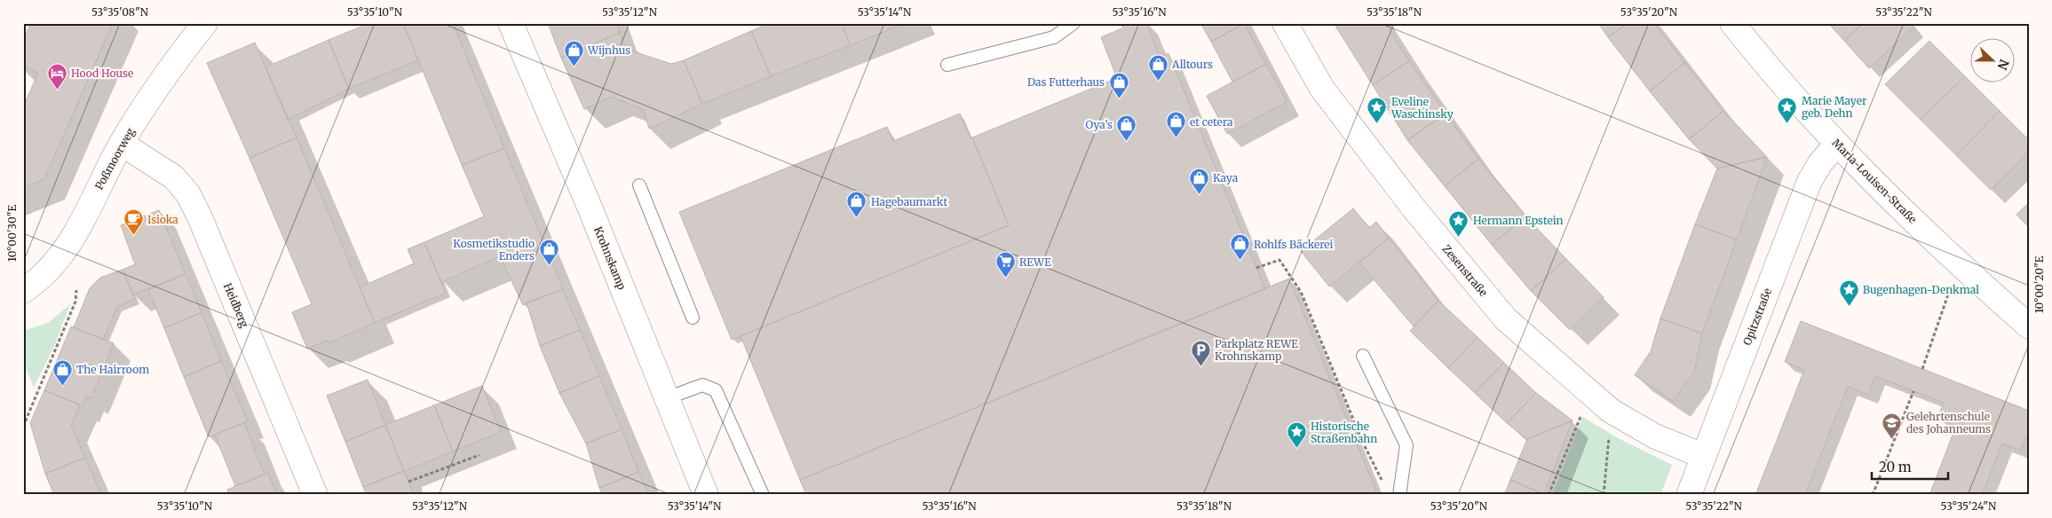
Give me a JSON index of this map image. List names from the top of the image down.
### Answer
{
  "streets": {
    "street": [
      "Poßmoorweg",
      "Maria-Louisen-Straße",
      "Krohnskamp",
      "Zesenstraße",
      "Heidberg",
      "Opitzstraße"
    ]
  },
  "crossings": [
    ["Poßmoorweg", "Heidberg"],
    ["Maria-Louisen-Straße", "Opitzstraße"],
    ["Zesenstraße", "Opitzstraße"]
  ],
  "places": {
    "shop": [
      "Wijnhus",
      "Alltours",
      "Das Futterhaus",
      "et cetera",
      "Oya’s",
      "Kaya",
      "Hagebaumarkt",
      "Rohlfs Bäckerei",
      "Kosmetikstudio Enders",
      "The Hairroom"
    ],
    "hotel": ["Hood House"],
    "place": [
      "Marie Mayer geb. Dehn",
      "Eveline Waschinsky",
      "Hermann Epstein",
      "Bugenhagen-Denkmal",
      "Historische Straßenbahn"
    ],
    "cafe": ["Isioka"],
    "supermarket": ["REWE"],
    "parking": ["Parkplatz REWE Krohnskamp"],
    "school or university": ["Gelehrtenschule des Johanneums"]
  },
  "scale_bar": "20 m",
  "north": "right",
  "coordinates": [
    "53°35'08\"N",
    "53°35'10\"N",
    "53°35'12\"N",
    "53°35'14\"N",
    "53°35'16\"N",
    "53°35'18\"N",
    "53°35'20\"N",
    "53°35'22\"N",
    "10°00'30\"E",
    "10°00'20\"E",
    "53°35'24\"N"
  ]
}
